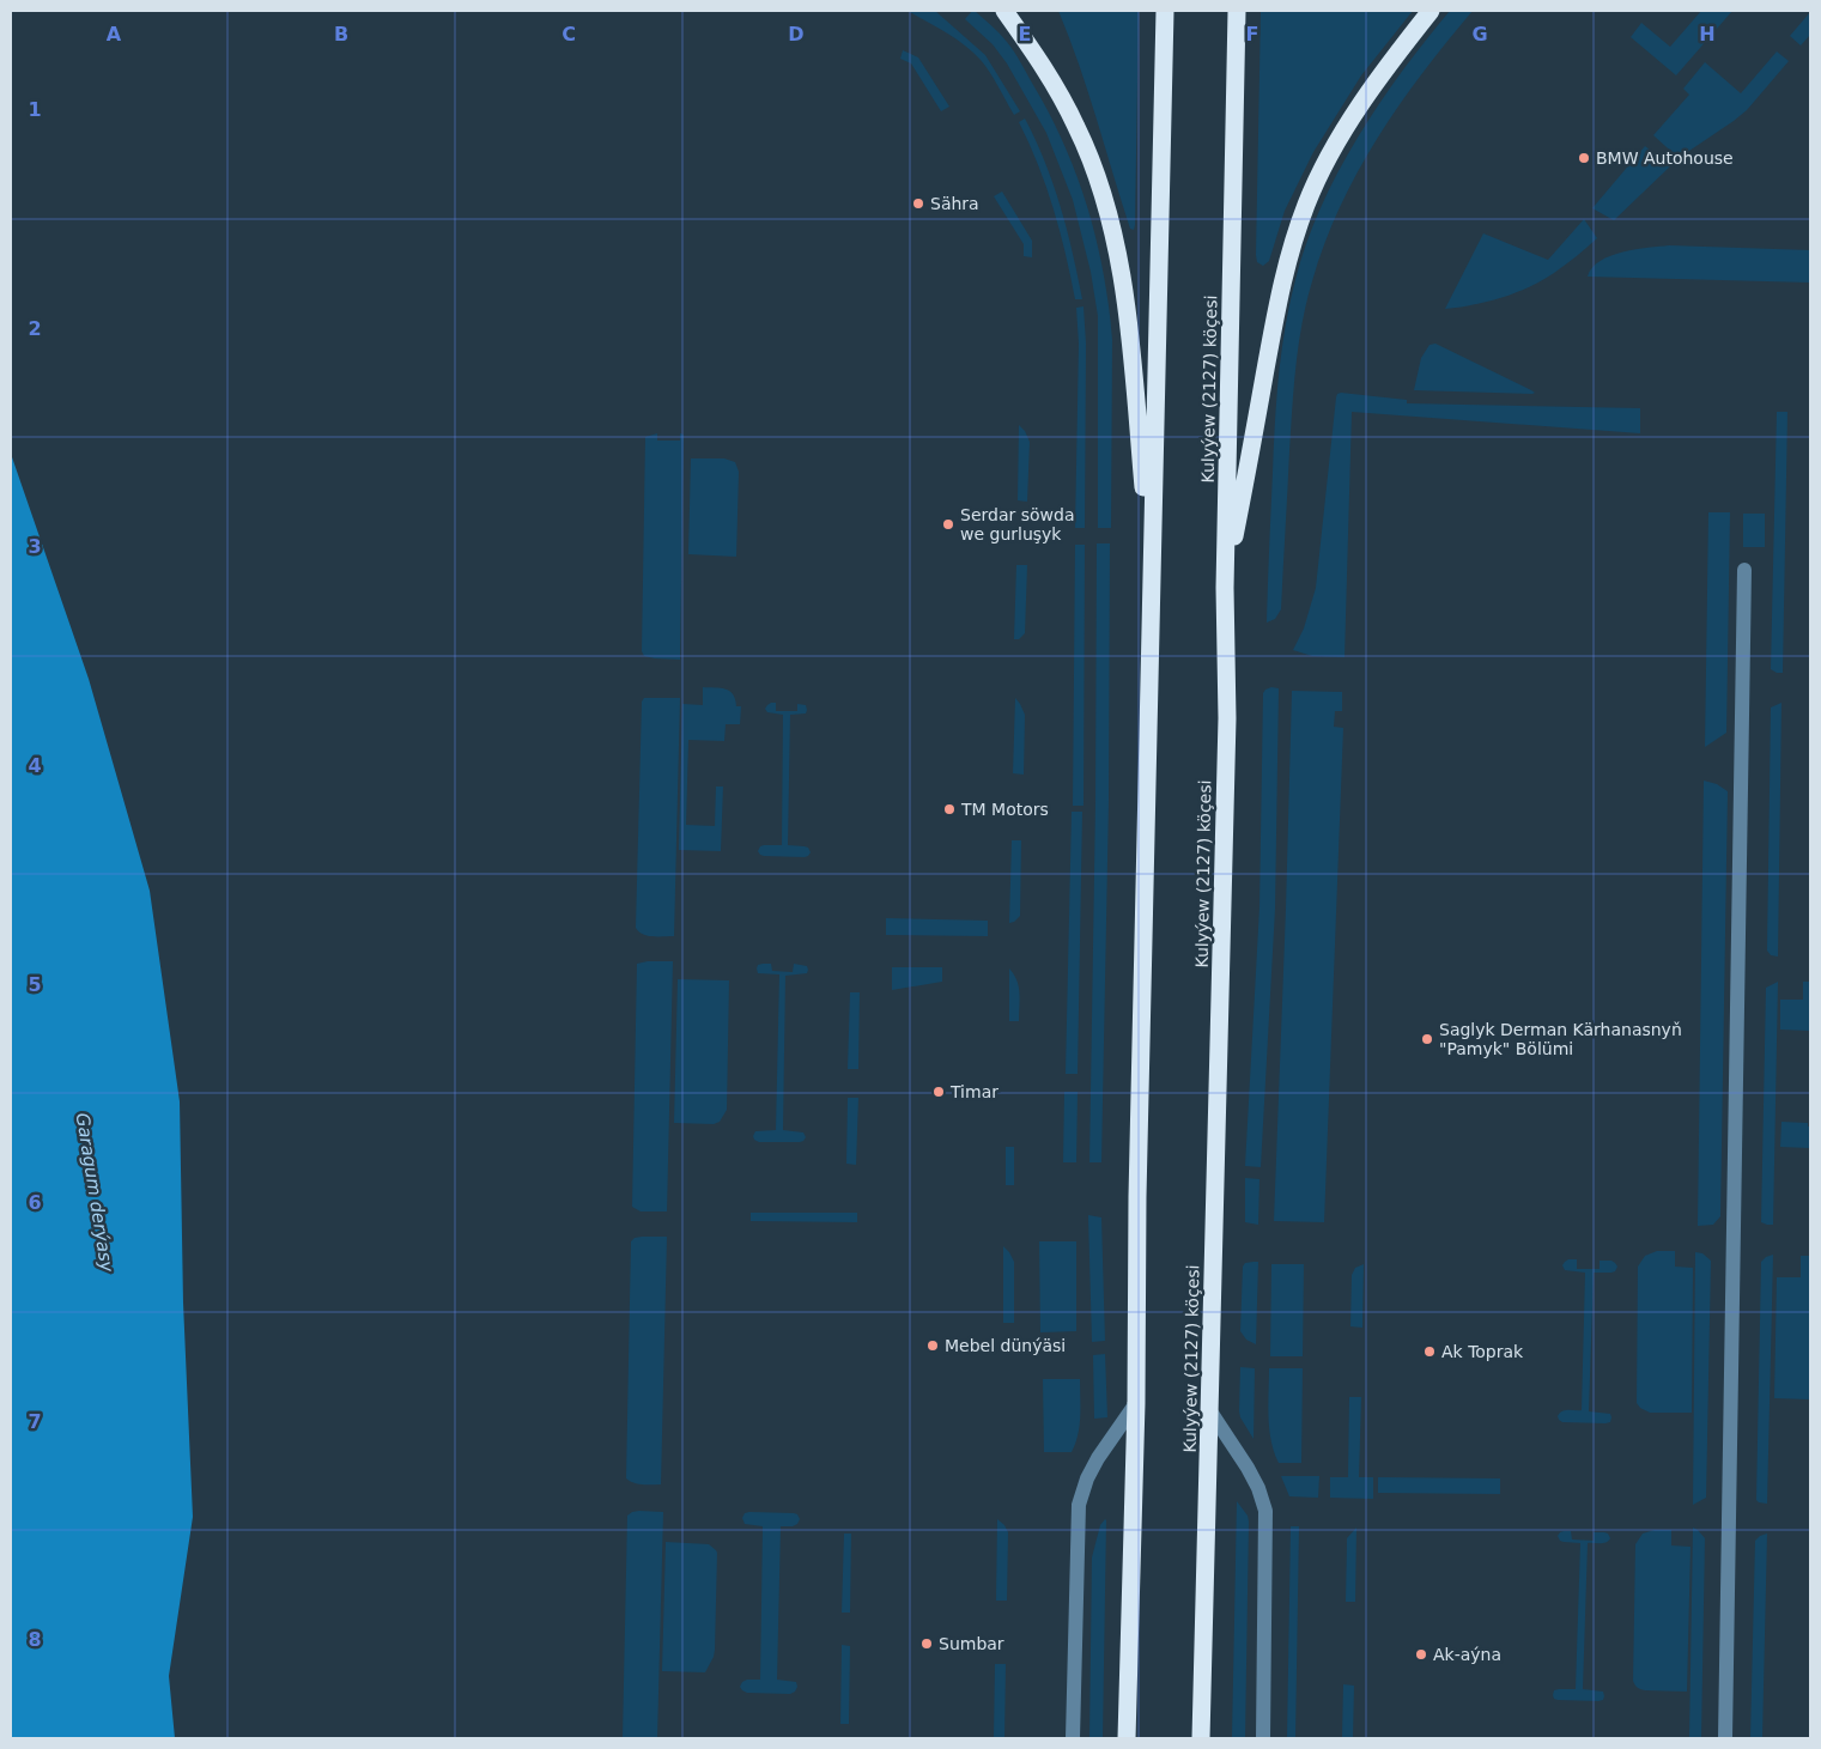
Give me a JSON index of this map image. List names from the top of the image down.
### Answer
{
  "streets": {
    "highway": ["Kulyýew (2127) köçesi"]
  },
  "water": ["Garagum derýasy"],
  "places": [
    "BMW Autohouse",
    "Sähra",
    "Serdar söwda we gurluşyk",
    "TM Motors",
    "Saglyk Derman Kärhanasnyň \"Pamyk\" Bölümi",
    "Timar",
    "Mebel dünýäsi",
    "Ak Toprak",
    "Sumbar",
    "Ak-aýna"
  ],
  "grid": {
    "columns": [
      "A",
      "B",
      "C",
      "D",
      "E",
      "F",
      "G",
      "H"
    ],
    "rows": [
      "1",
      "2",
      "3",
      "4",
      "5",
      "6",
      "7",
      "8"
    ]
  }
}
